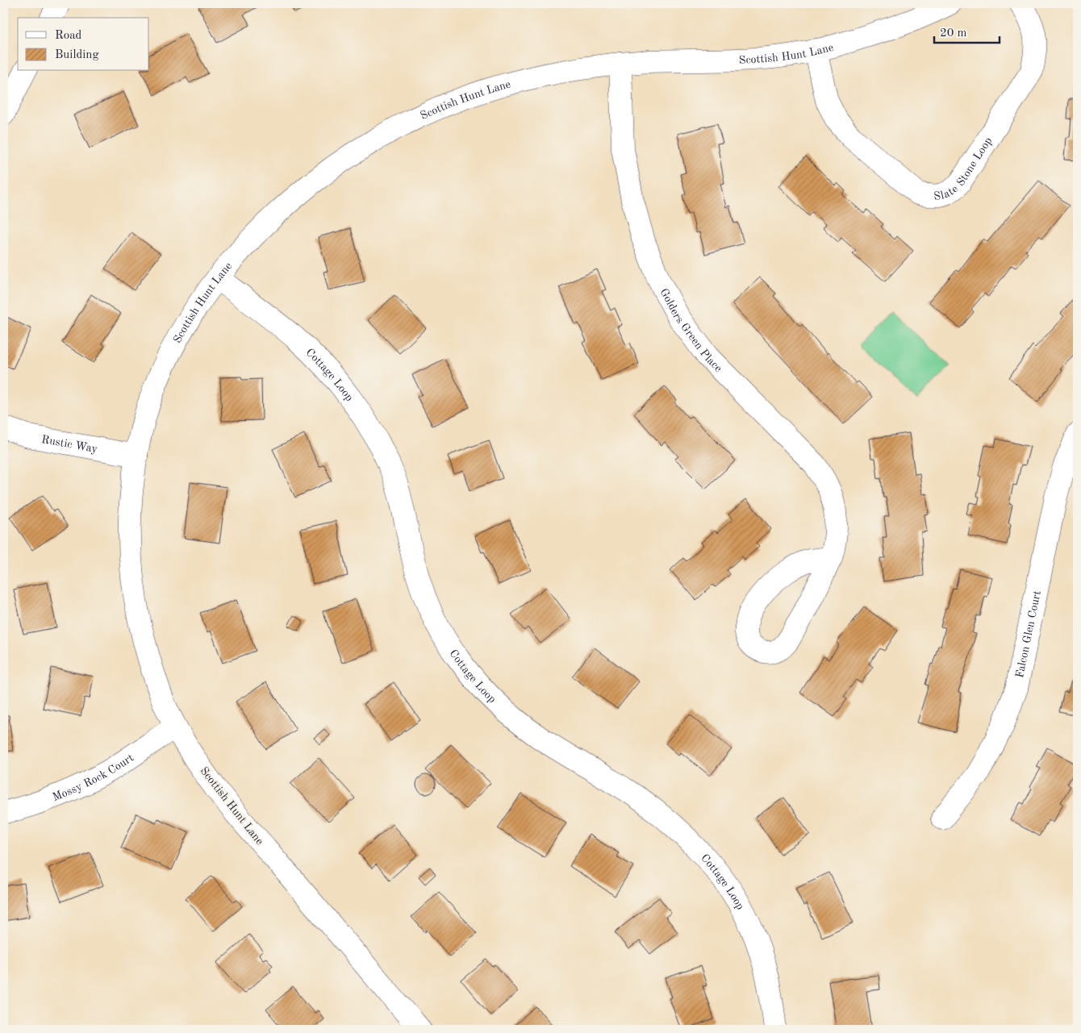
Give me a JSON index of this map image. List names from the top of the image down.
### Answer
{
  "streets": {
    "street": [
      "Scottish Hunt Lane",
      "Slate Stone Loop",
      "Golders Green Place",
      "Cottage Loop",
      "Rustic Way",
      "Falcon Glen Court",
      "Mossy Rock Court"
    ]
  },
  "crossings": [
    ["Scottish Hunt Lane", "Slate Stone Loop"],
    ["Scottish Hunt Lane", "Golders Green Place"],
    ["Scottish Hunt Lane", "Cottage Loop"],
    ["Scottish Hunt Lane", "Rustic Way"],
    ["Scottish Hunt Lane", "Mossy Rock Court"]
  ],
  "legend": ["Road", "Building"],
  "scale_bar": "20 m"
}
